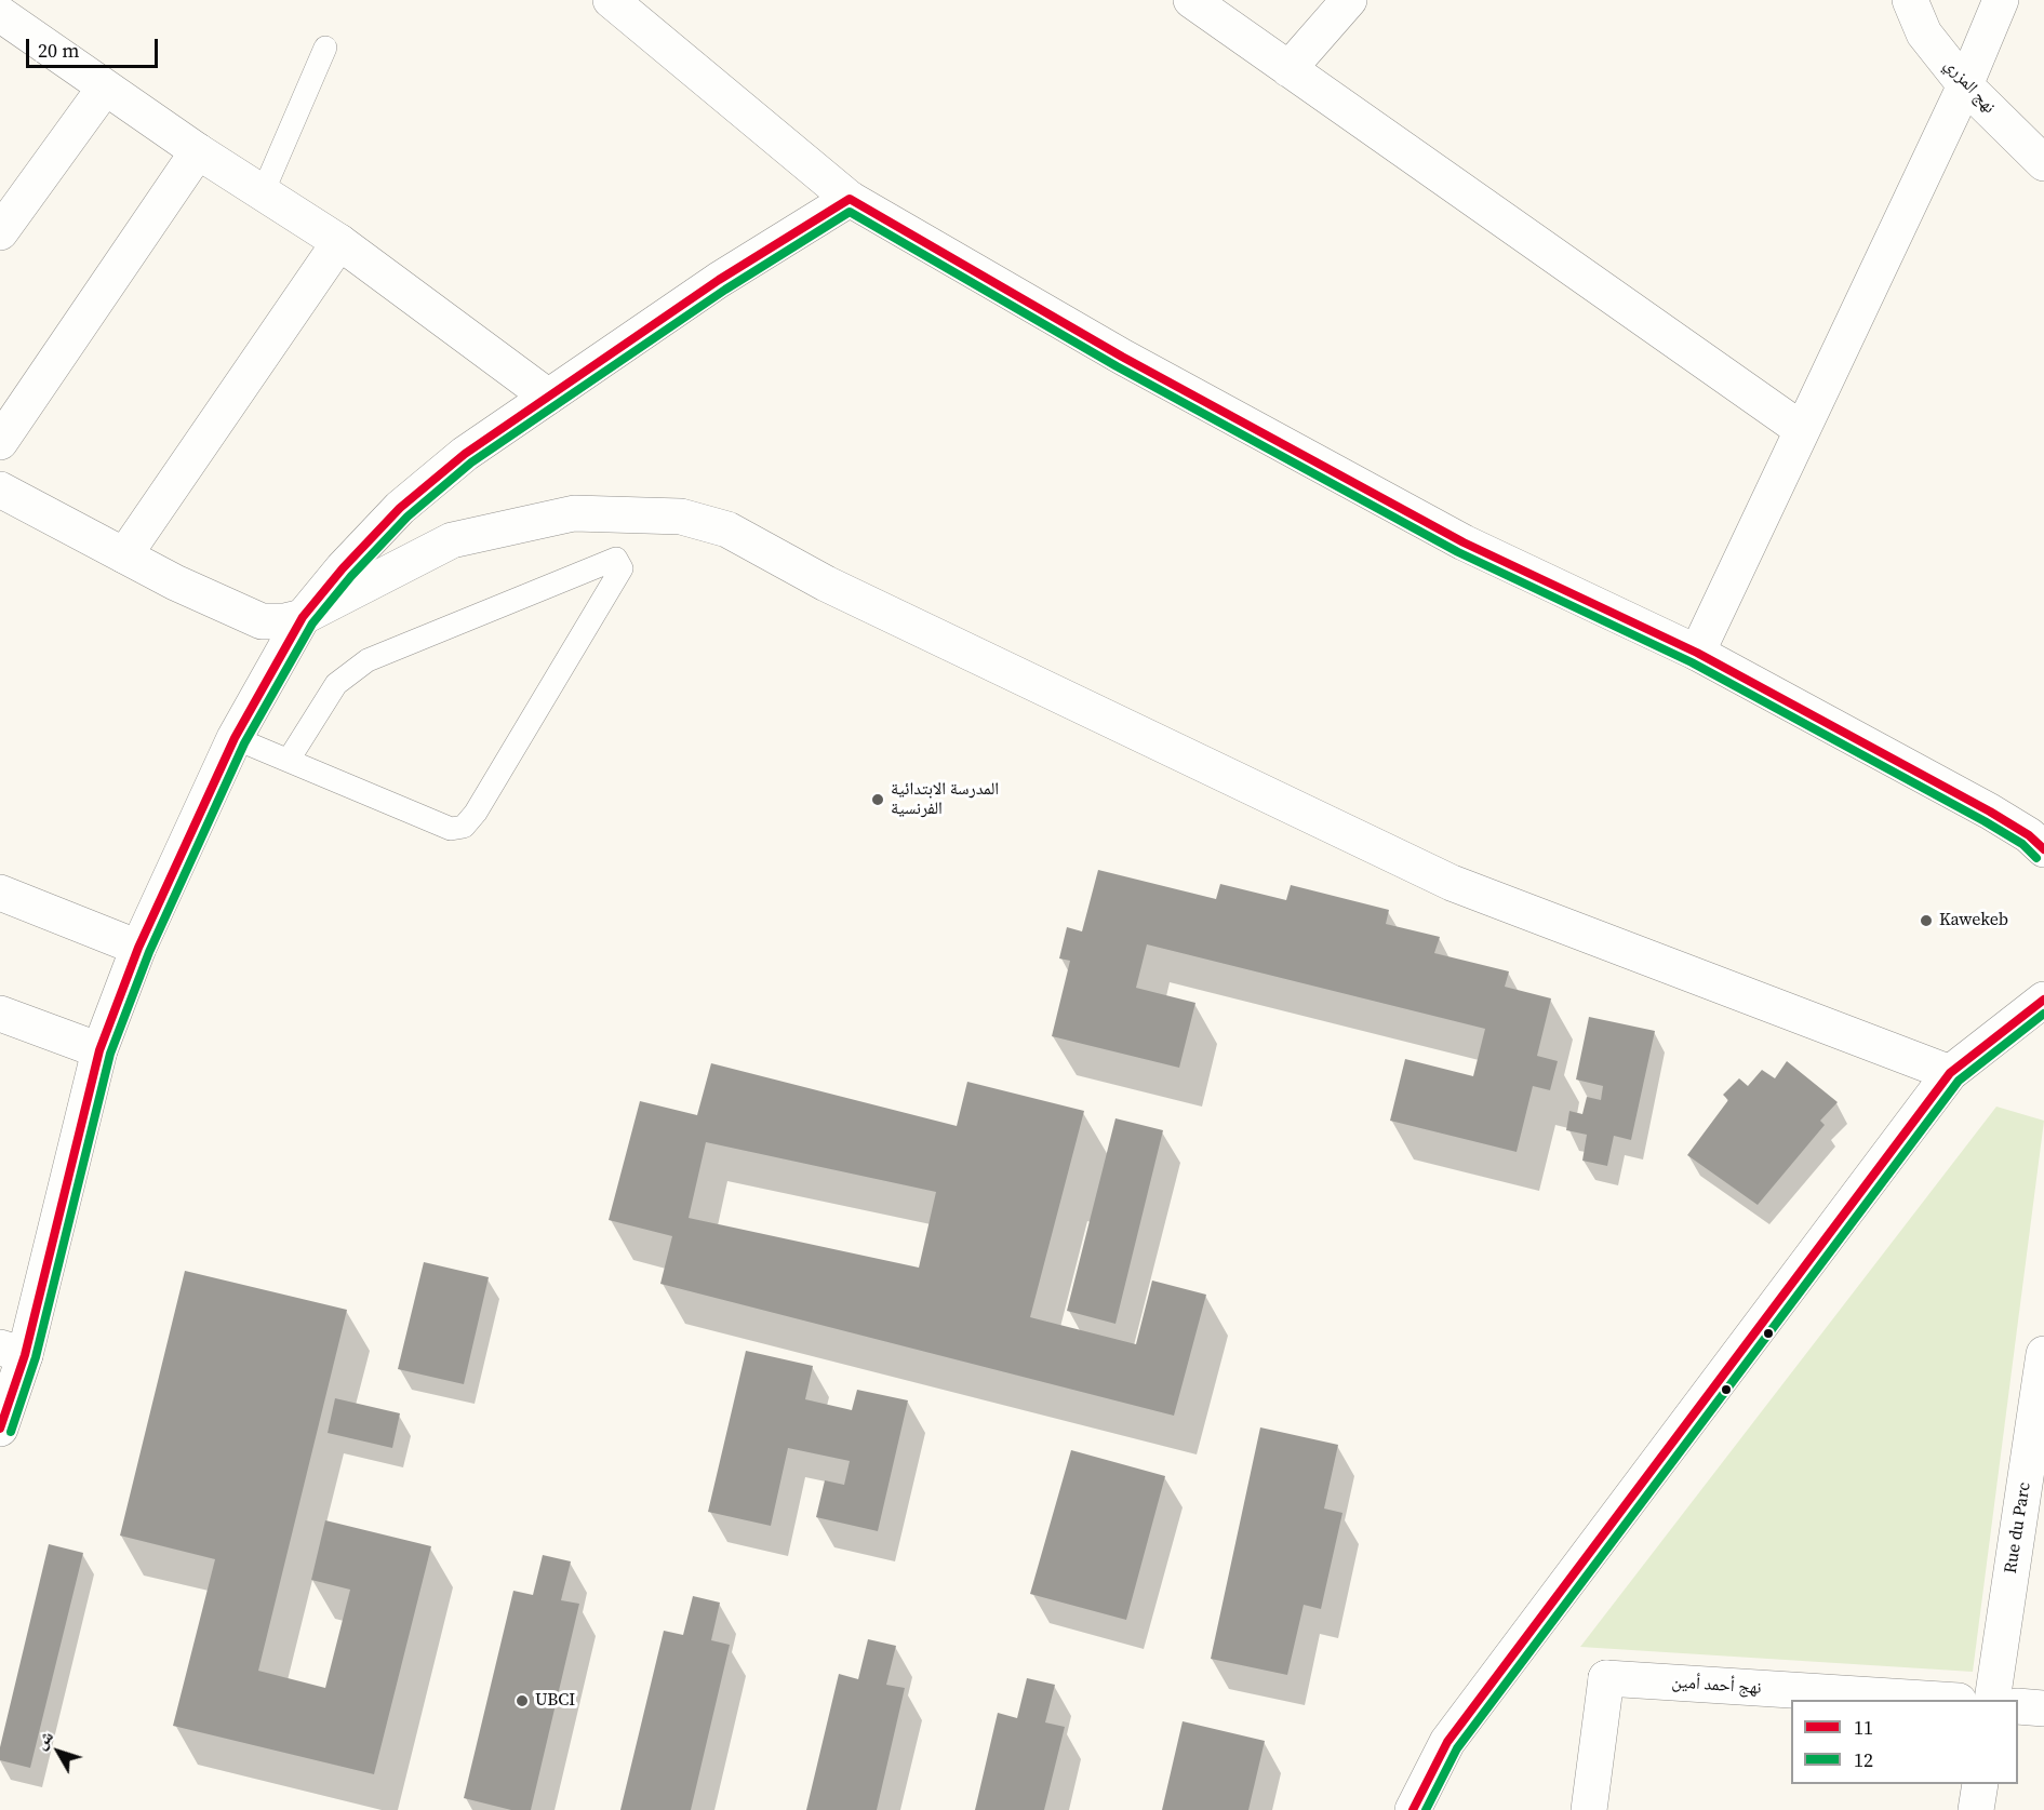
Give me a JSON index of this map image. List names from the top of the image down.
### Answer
{
  "streets": {
    "street": ["نهج المزري", "Rue du Parc", "نهج أحمد أمين"]
  },
  "places": ["المدرسة الابتدائية الفرنسية", "Kawekeb", "UBCI"],
  "lines": ["transit line 11", "transit line 12"],
  "legend": ["11", "12"],
  "scale_bar": "20 m",
  "north": "top left"
}
